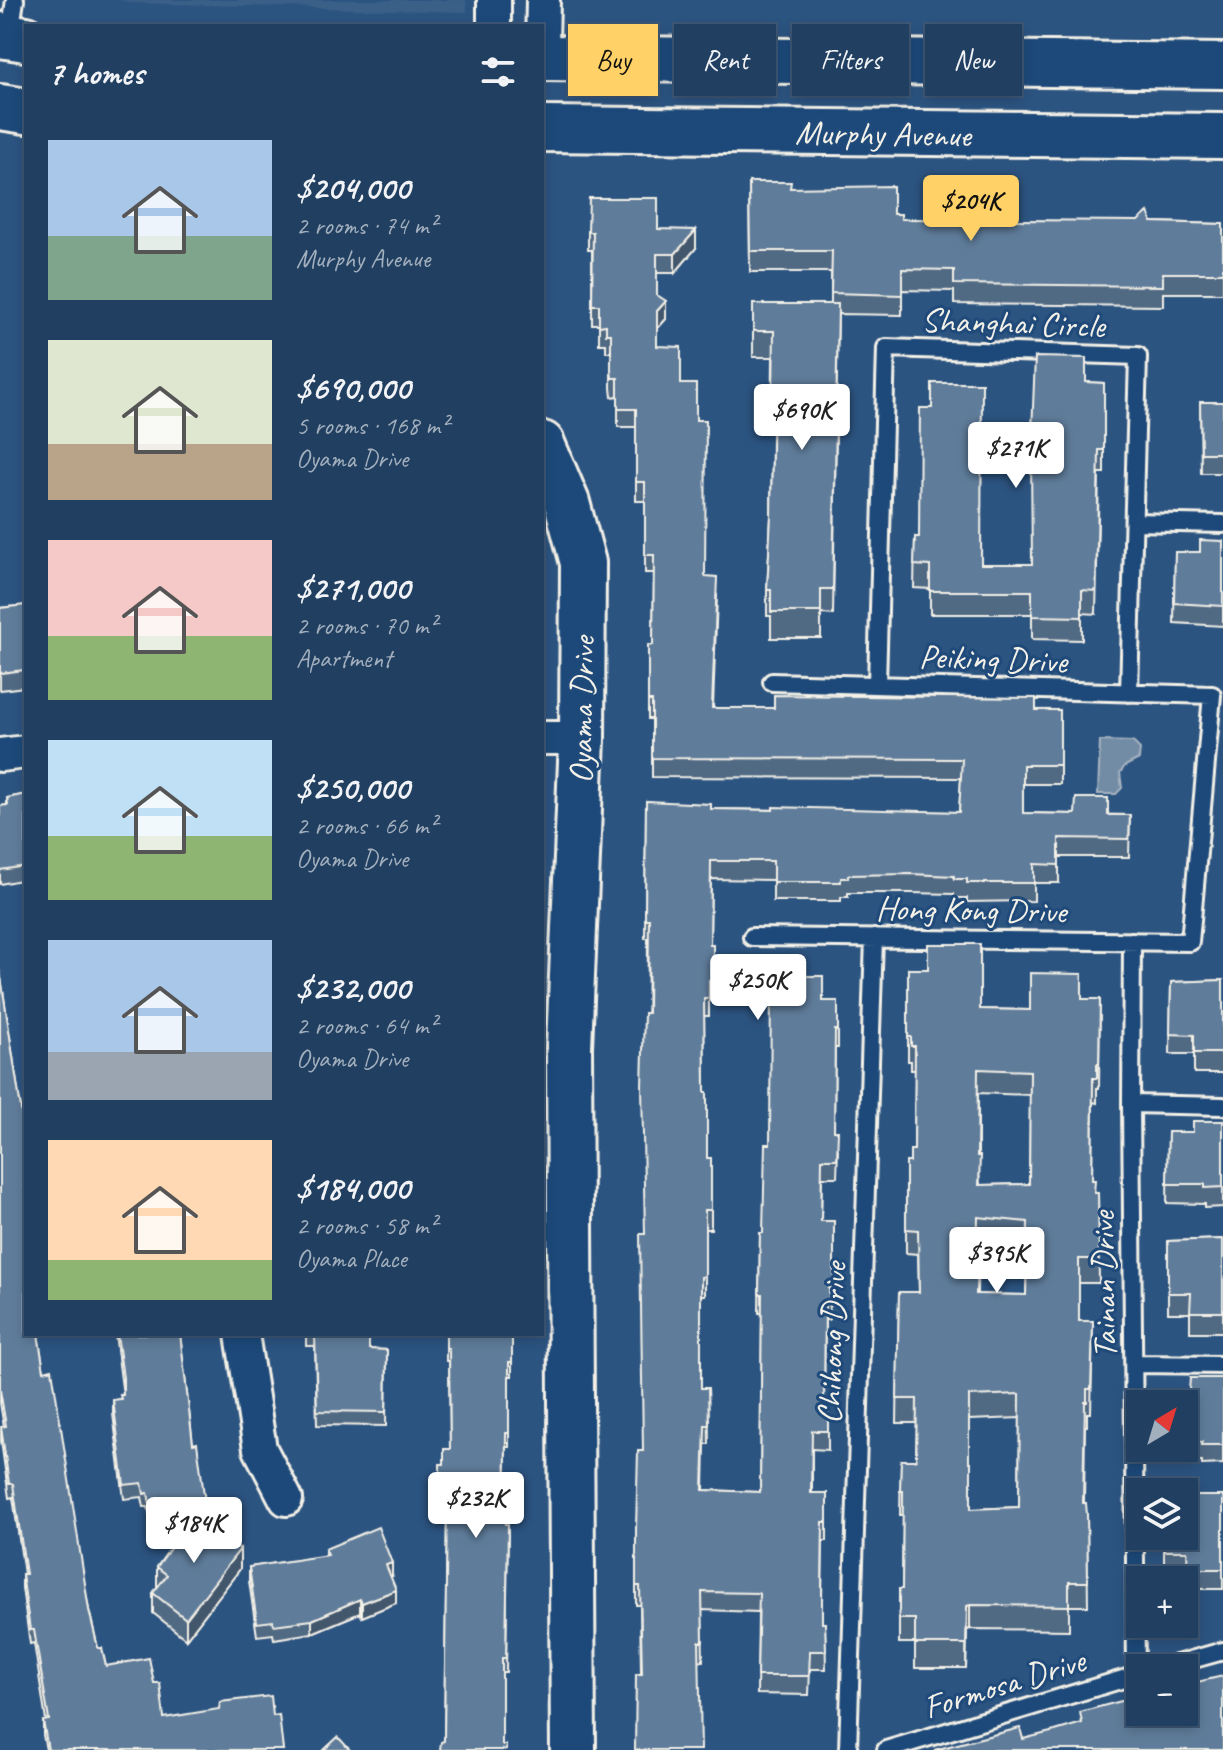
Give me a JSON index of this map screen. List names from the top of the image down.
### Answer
{
  "streets": {
    "main road": ["Murphy Avenue", "Oyama Drive"],
    "lane": [
      "Shanghai Circle",
      "Peiking Drive",
      "Hong Kong Drive",
      "Tainan Drive",
      "Chihong Drive",
      "Formosa Drive"
    ]
  },
  "crossings": [
    ["Shanghai Circle", "Peiking Drive"],
    ["Peiking Drive", "Hong Kong Drive"],
    ["Hong Kong Drive", "Tainan Drive"],
    ["Hong Kong Drive", "Chihong Drive"]
  ],
  "north": "top right",
  "page": {
    "chip": [
      "Buy",
      "Rent",
      "Filters",
      "New"
    ],
    "heading": "7 homes",
    "list": [
      {
        "name": "$204,000",
        "note": "2 rooms · 74 m² · Murphy Avenue"
      },
      {
        "name": "$690,000",
        "note": "5 rooms · 168 m² · Oyama Drive"
      },
      {
        "name": "$271,000",
        "note": "2 rooms · 70 m² · Apartment"
      },
      {
        "name": "$250,000",
        "note": "2 rooms · 66 m² · Oyama Drive"
      },
      {
        "name": "$232,000",
        "note": "2 rooms · 64 m² · Oyama Drive"
      },
      {
        "name": "$184,000",
        "note": "2 rooms · 58 m² · Oyama Place"
      }
    ],
    "price": [
      "$204K",
      "$690K",
      "$271K",
      "$250K",
      "$395K",
      "$232K",
      "$184K"
    ],
    "map_buttons": ["+", "−"]
  }
}
